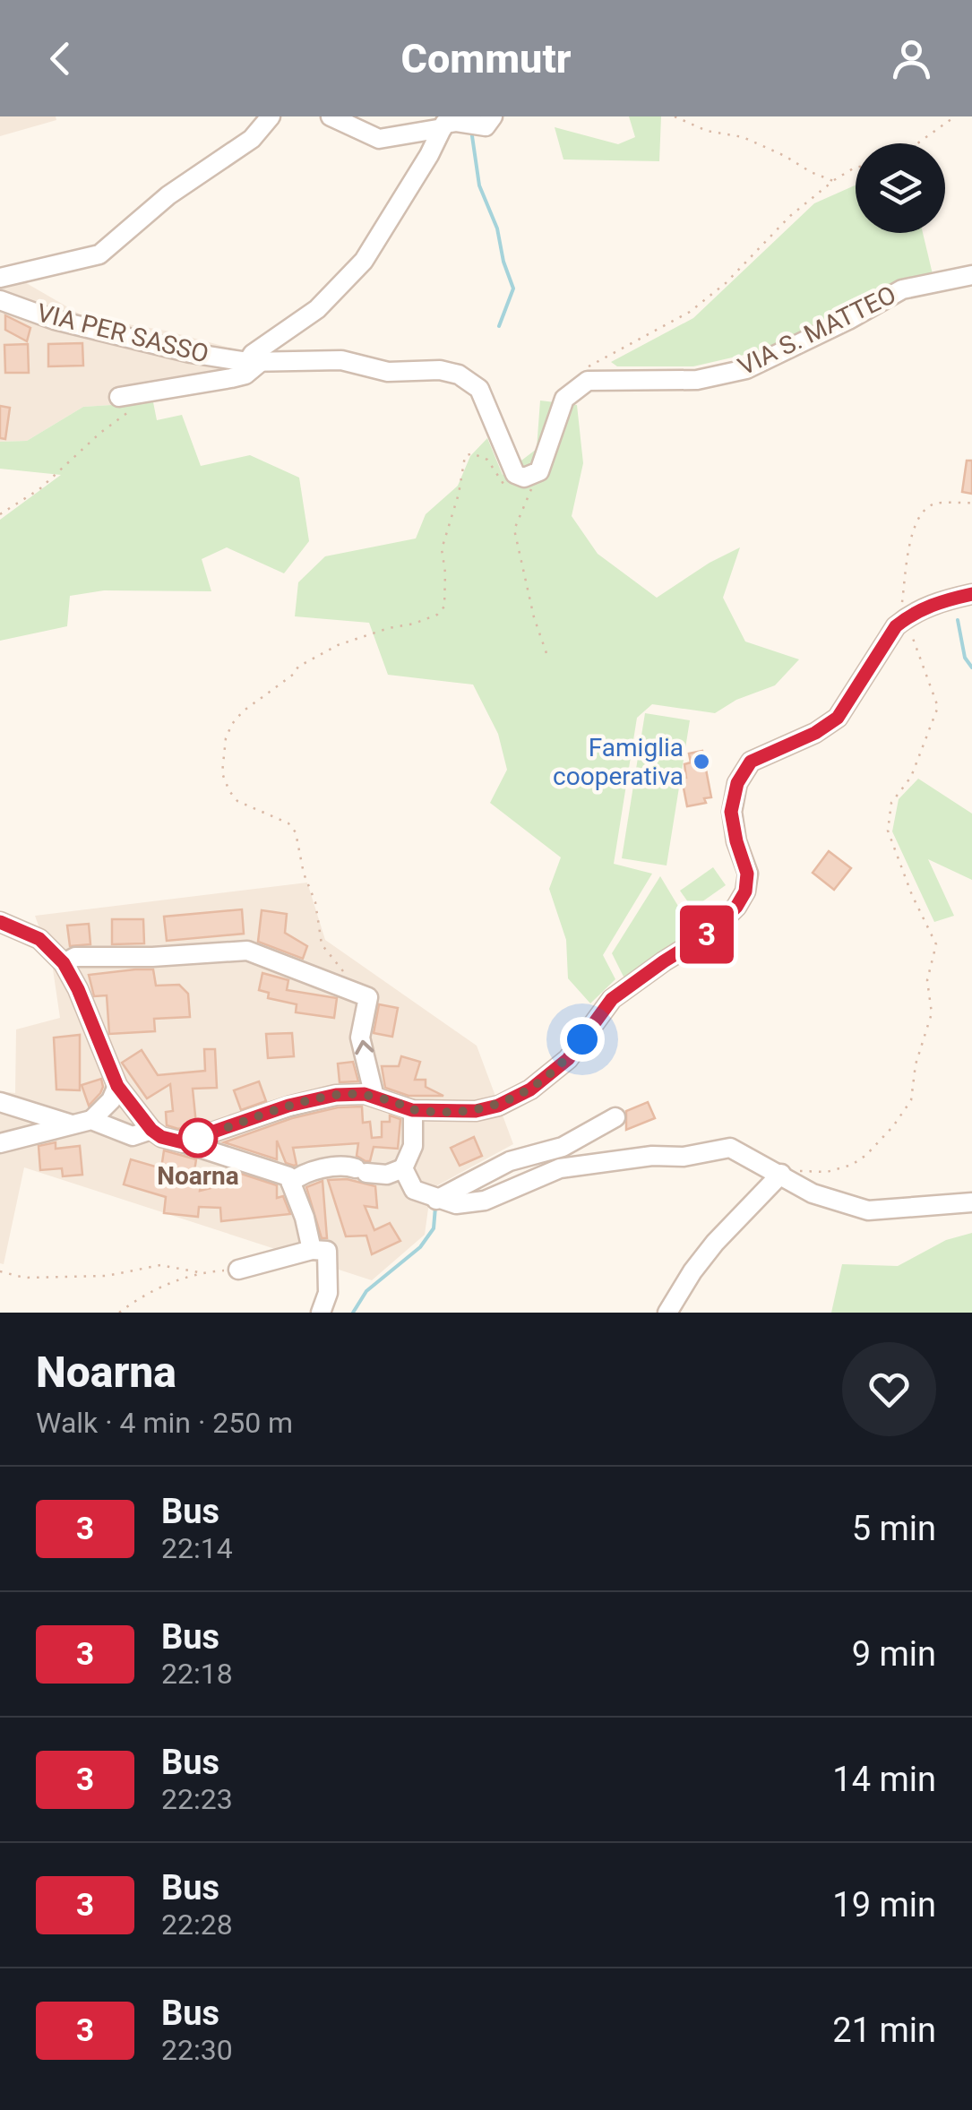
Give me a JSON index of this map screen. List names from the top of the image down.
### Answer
{
  "streets": {
    "street": ["VIA S. MATTEO", "VIA PER SASSO"]
  },
  "places": ["Famiglia cooperativa", "Noarna"],
  "lines": ["bus line 3"],
  "page": {
    "header": "Commutr",
    "on_map": "3",
    "heading": ["Noarna", "Walk · 4 min · 250 m"],
    "list": [
      {
        "mark": "3",
        "name": "Bus",
        "note": "22:14",
        "value": "5 min"
      },
      {
        "mark": "3",
        "name": "Bus",
        "note": "22:18",
        "value": "9 min"
      },
      {
        "mark": "3",
        "name": "Bus",
        "note": "22:23",
        "value": "14 min"
      },
      {
        "mark": "3",
        "name": "Bus",
        "note": "22:28",
        "value": "19 min"
      },
      {
        "mark": "3",
        "name": "Bus",
        "note": "22:30",
        "value": "21 min"
      }
    ]
  }
}
